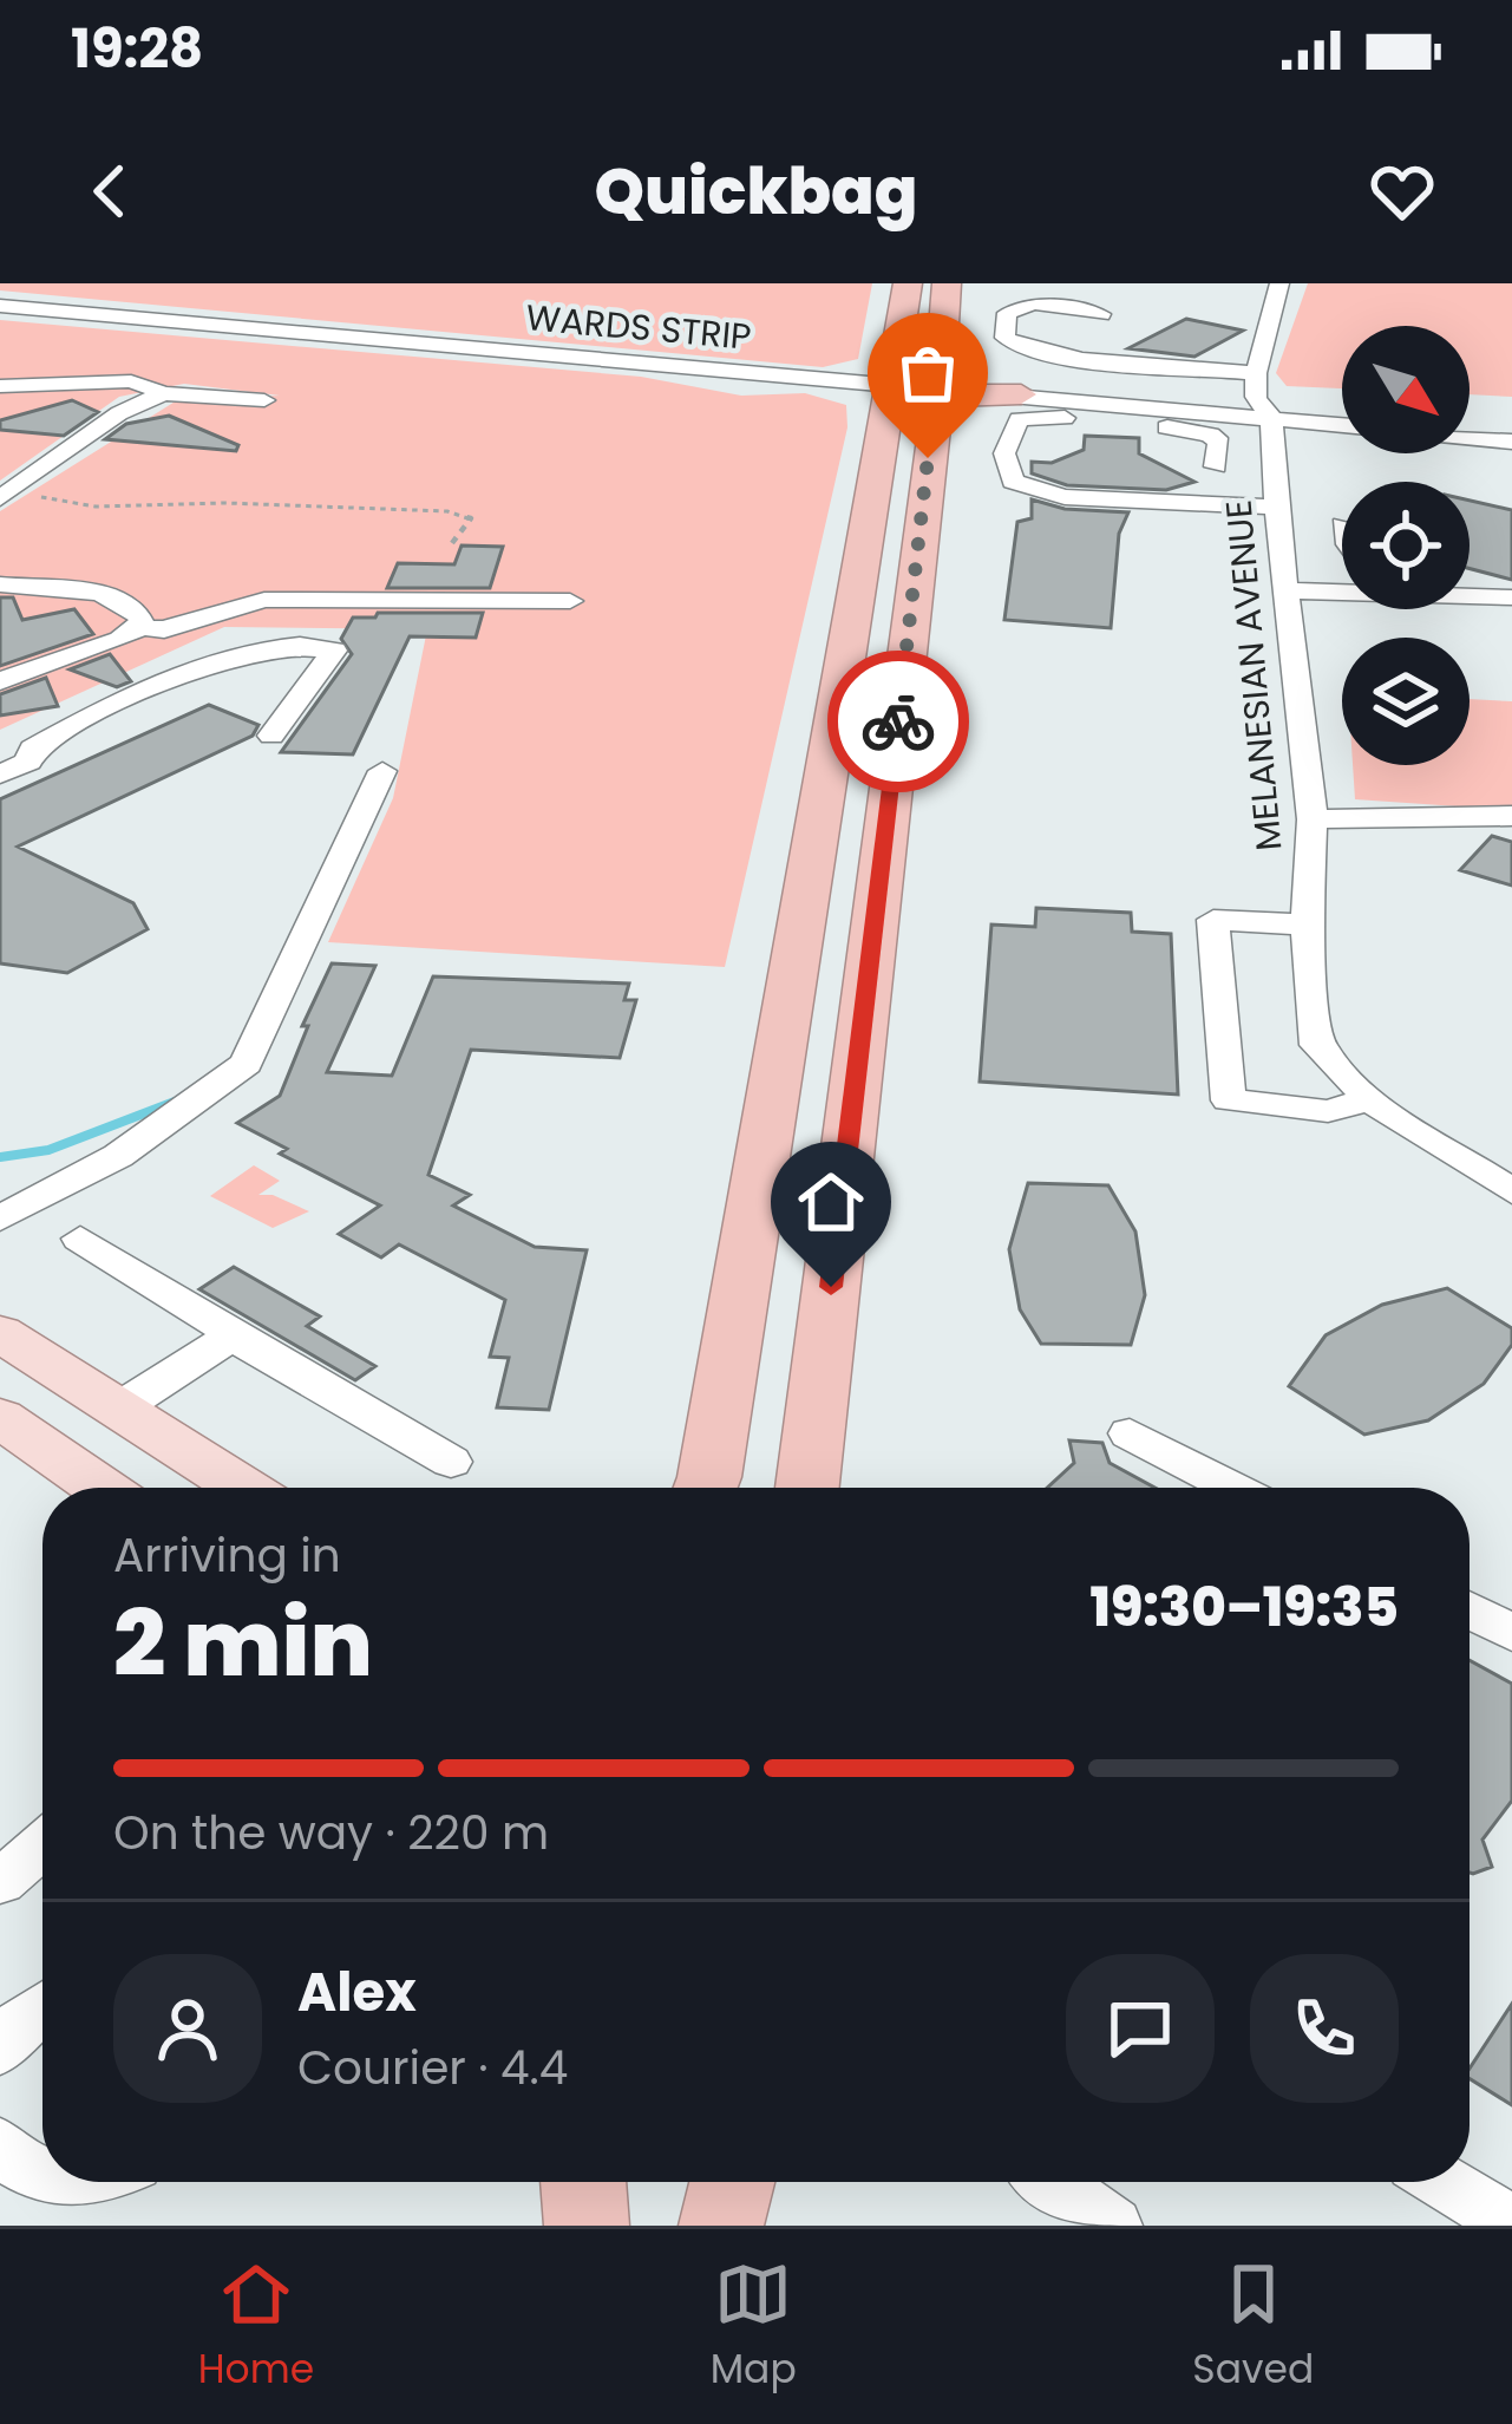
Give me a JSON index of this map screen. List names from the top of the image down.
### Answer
{
  "streets": {
    "street": ["WARDS STRIP", "MELANESIAN AVENUE"]
  },
  "crossings": [
    ["WARDS STRIP", "MELANESIAN AVENUE"]
  ],
  "north": "bottom right",
  "page": {
    "status": "19:28",
    "header": "Quickbag",
    "heading": ["2 min", "Arriving in", "19:30–19:35"],
    "panel": ["Alex", "Courier · 4.4"],
    "bar": "On the way · 220 m",
    "tabs": ["Home", "Map", "Saved"]
  }
}
